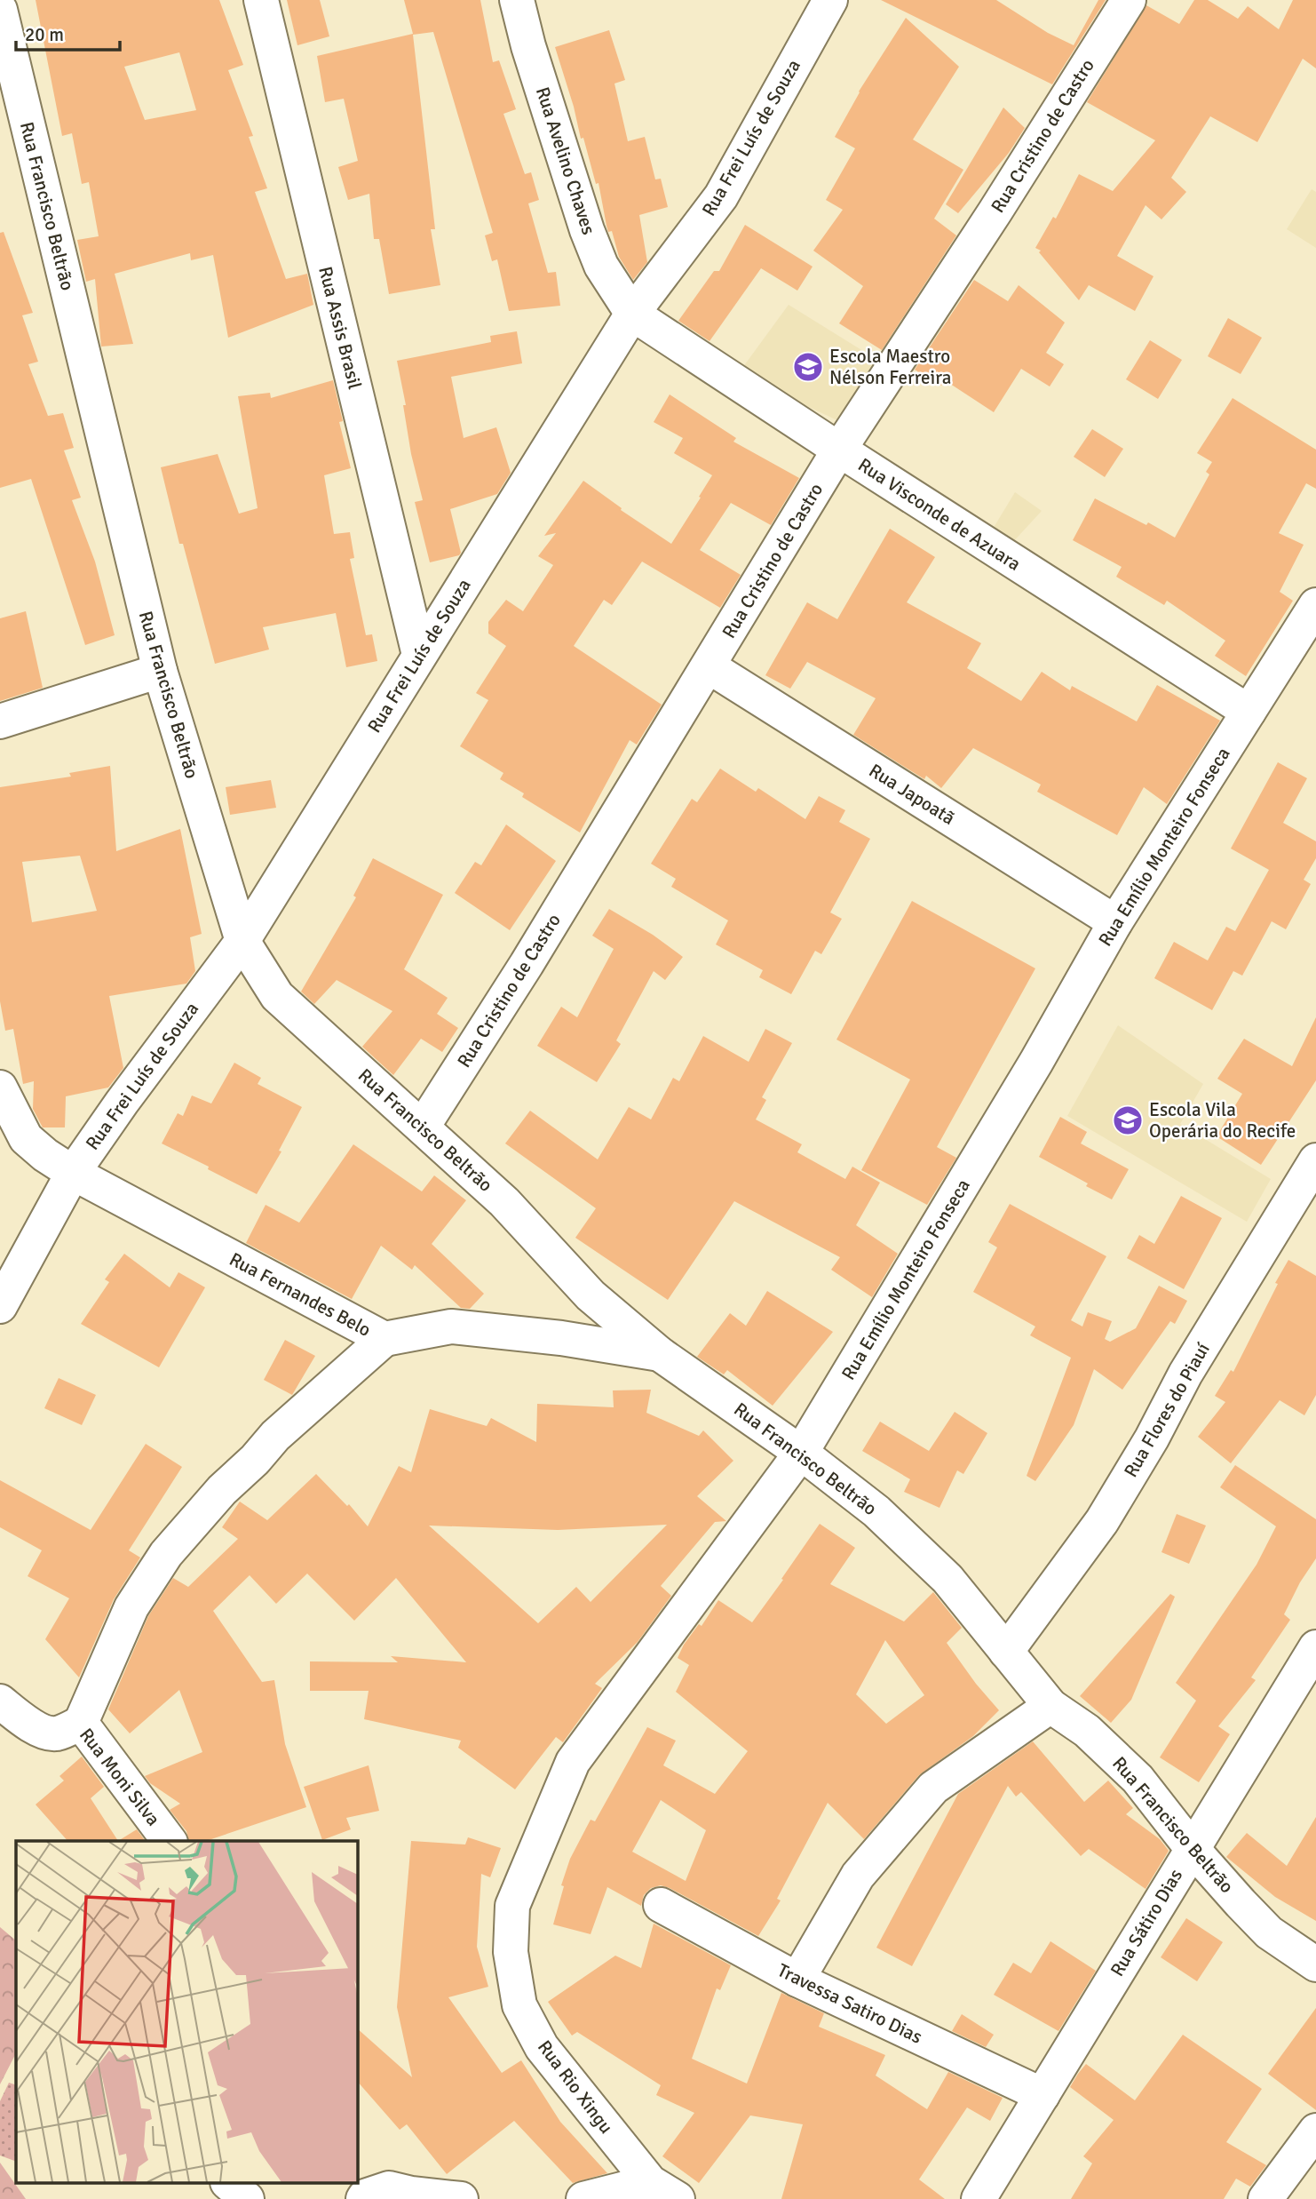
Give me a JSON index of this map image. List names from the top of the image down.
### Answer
{
  "streets": {
    "street": [
      "Rua Cristino de Castro",
      "Rua Frei Luís de Souza",
      "Rua Avelino Chaves",
      "Rua Francisco Beltrão",
      "Rua Assis Brasil",
      "Rua Visconde de Azuara",
      "Rua Japoatã",
      "Rua Emílio Monteiro Fonseca",
      "Rua Fernandes Belo",
      "Rua Flores do Piauí",
      "Rua Moni Silva",
      "Rua Sátiro Dias",
      "Travessa Satiro Dias",
      "Rua Rio Xingu"
    ]
  },
  "crossings": [
    ["Rua Cristino de Castro", "Rua Francisco Beltrão"],
    ["Rua Cristino de Castro", "Rua Visconde de Azuara"],
    ["Rua Cristino de Castro", "Rua Japoatã"],
    ["Rua Frei Luís de Souza", "Rua Avelino Chaves"],
    ["Rua Frei Luís de Souza", "Rua Francisco Beltrão"],
    ["Rua Frei Luís de Souza", "Rua Assis Brasil"],
    ["Rua Frei Luís de Souza", "Rua Visconde de Azuara"],
    ["Rua Frei Luís de Souza", "Rua Fernandes Belo"],
    ["Rua Avelino Chaves", "Rua Visconde de Azuara"],
    ["Rua Francisco Beltrão", "Rua Emílio Monteiro Fonseca"],
    ["Rua Francisco Beltrão", "Rua Fernandes Belo"],
    ["Rua Francisco Beltrão", "Rua Flores do Piauí"],
    ["Rua Francisco Beltrão", "Rua Sátiro Dias"],
    ["Rua Visconde de Azuara", "Rua Emílio Monteiro Fonseca"],
    ["Rua Japoatã", "Rua Emílio Monteiro Fonseca"],
    ["Rua Emílio Monteiro Fonseca", "Rua Rio Xingu"],
    ["Rua Sátiro Dias", "Travessa Satiro Dias"]
  ],
  "places": {
    "school or university": ["Escola Maestro Nélson Ferreira", "Escola Vila Operária do Recife"]
  },
  "scale_bar": "20 m"
}
